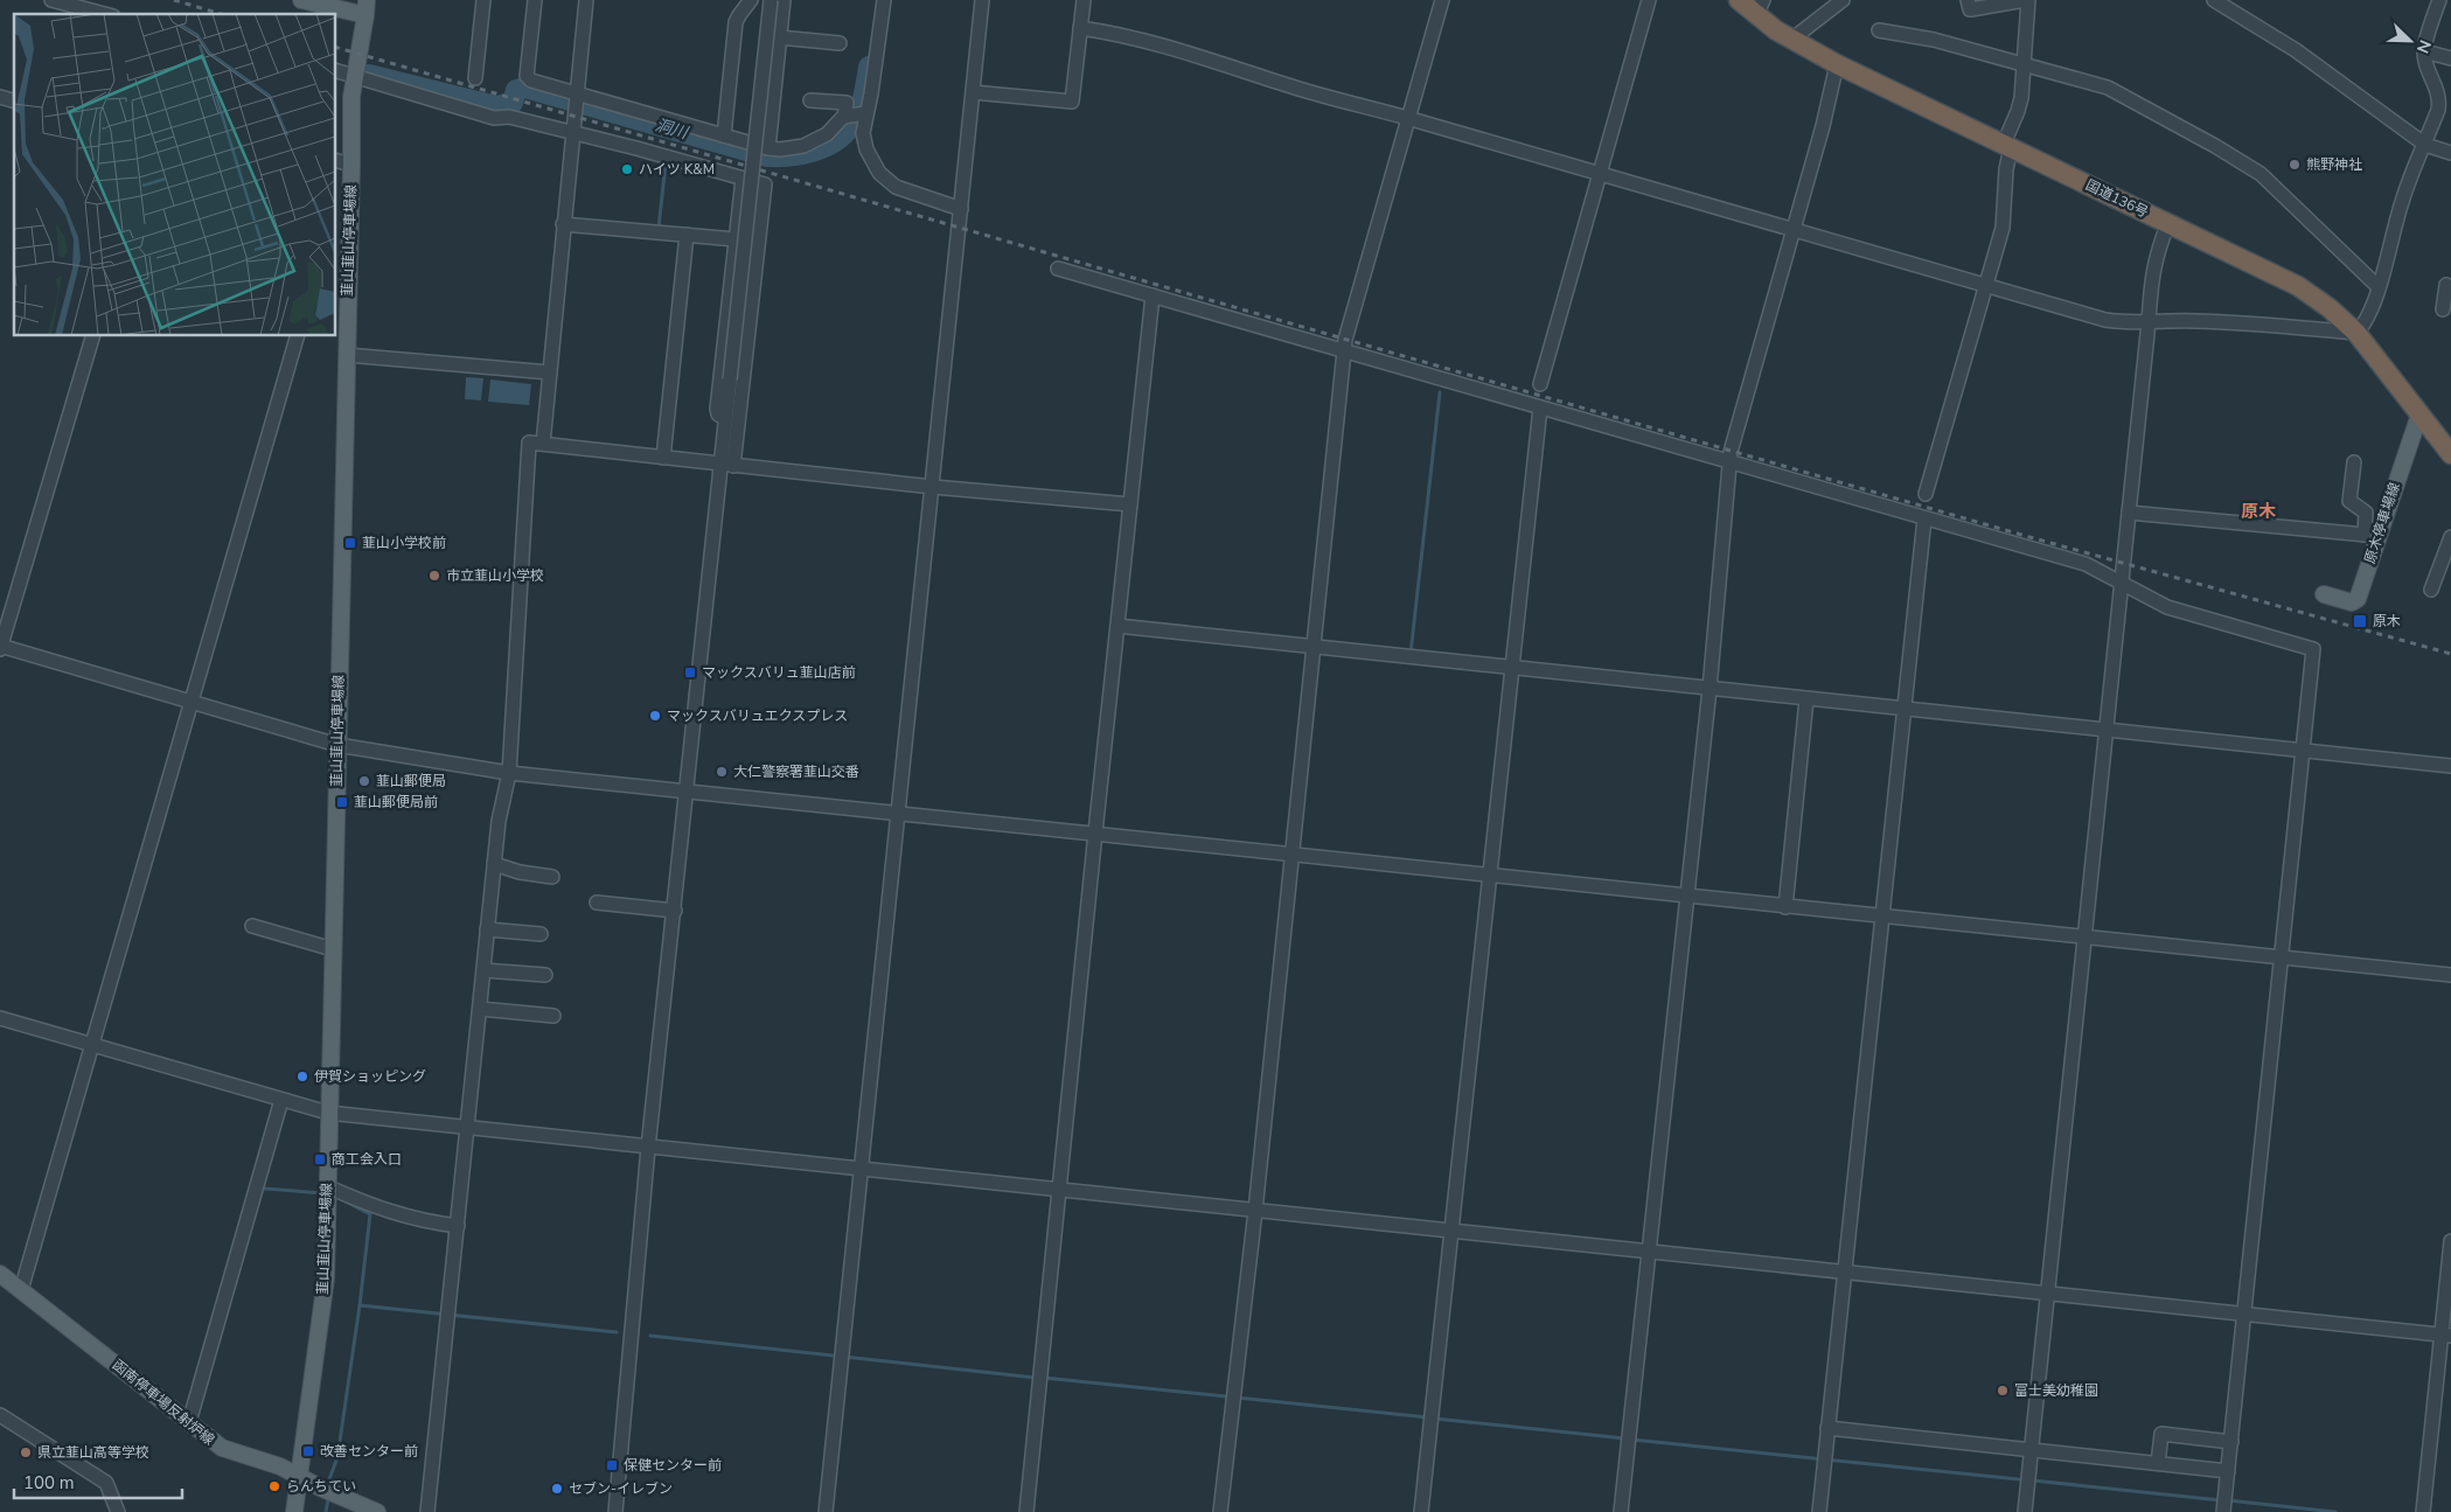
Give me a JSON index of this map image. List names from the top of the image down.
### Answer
{
  "streets": {
    "highway": ["国道136号"],
    "main road": ["韮山韮山停車場線", "原木停車場線", "函南停車場反射炉線"]
  },
  "crossings": [
    ["国道136号", "原木停車場線"],
    ["韮山韮山停車場線", "函南停車場反射炉線"]
  ],
  "districts": ["原木"],
  "water": ["洞川"],
  "places": {
    "other": [
      "熊野神社",
      "ハイツ K&M",
      "市立韮山小学校",
      "マックスバリュエクスプレス",
      "大仁警察署韮山交番",
      "韮山郵便局",
      "伊賀ショッピング",
      "富士美幼稚園",
      "県立韮山高等学校",
      "らんちてい",
      "セブン-イレブン"
    ],
    "transit": [
      "韮山小学校前",
      "原木",
      "マックスバリュ韮山店前",
      "韮山郵便局前",
      "商工会入口",
      "改善センター前",
      "保健センター前"
    ]
  },
  "scale_bar": "100 m",
  "north": "bottom right"
}
